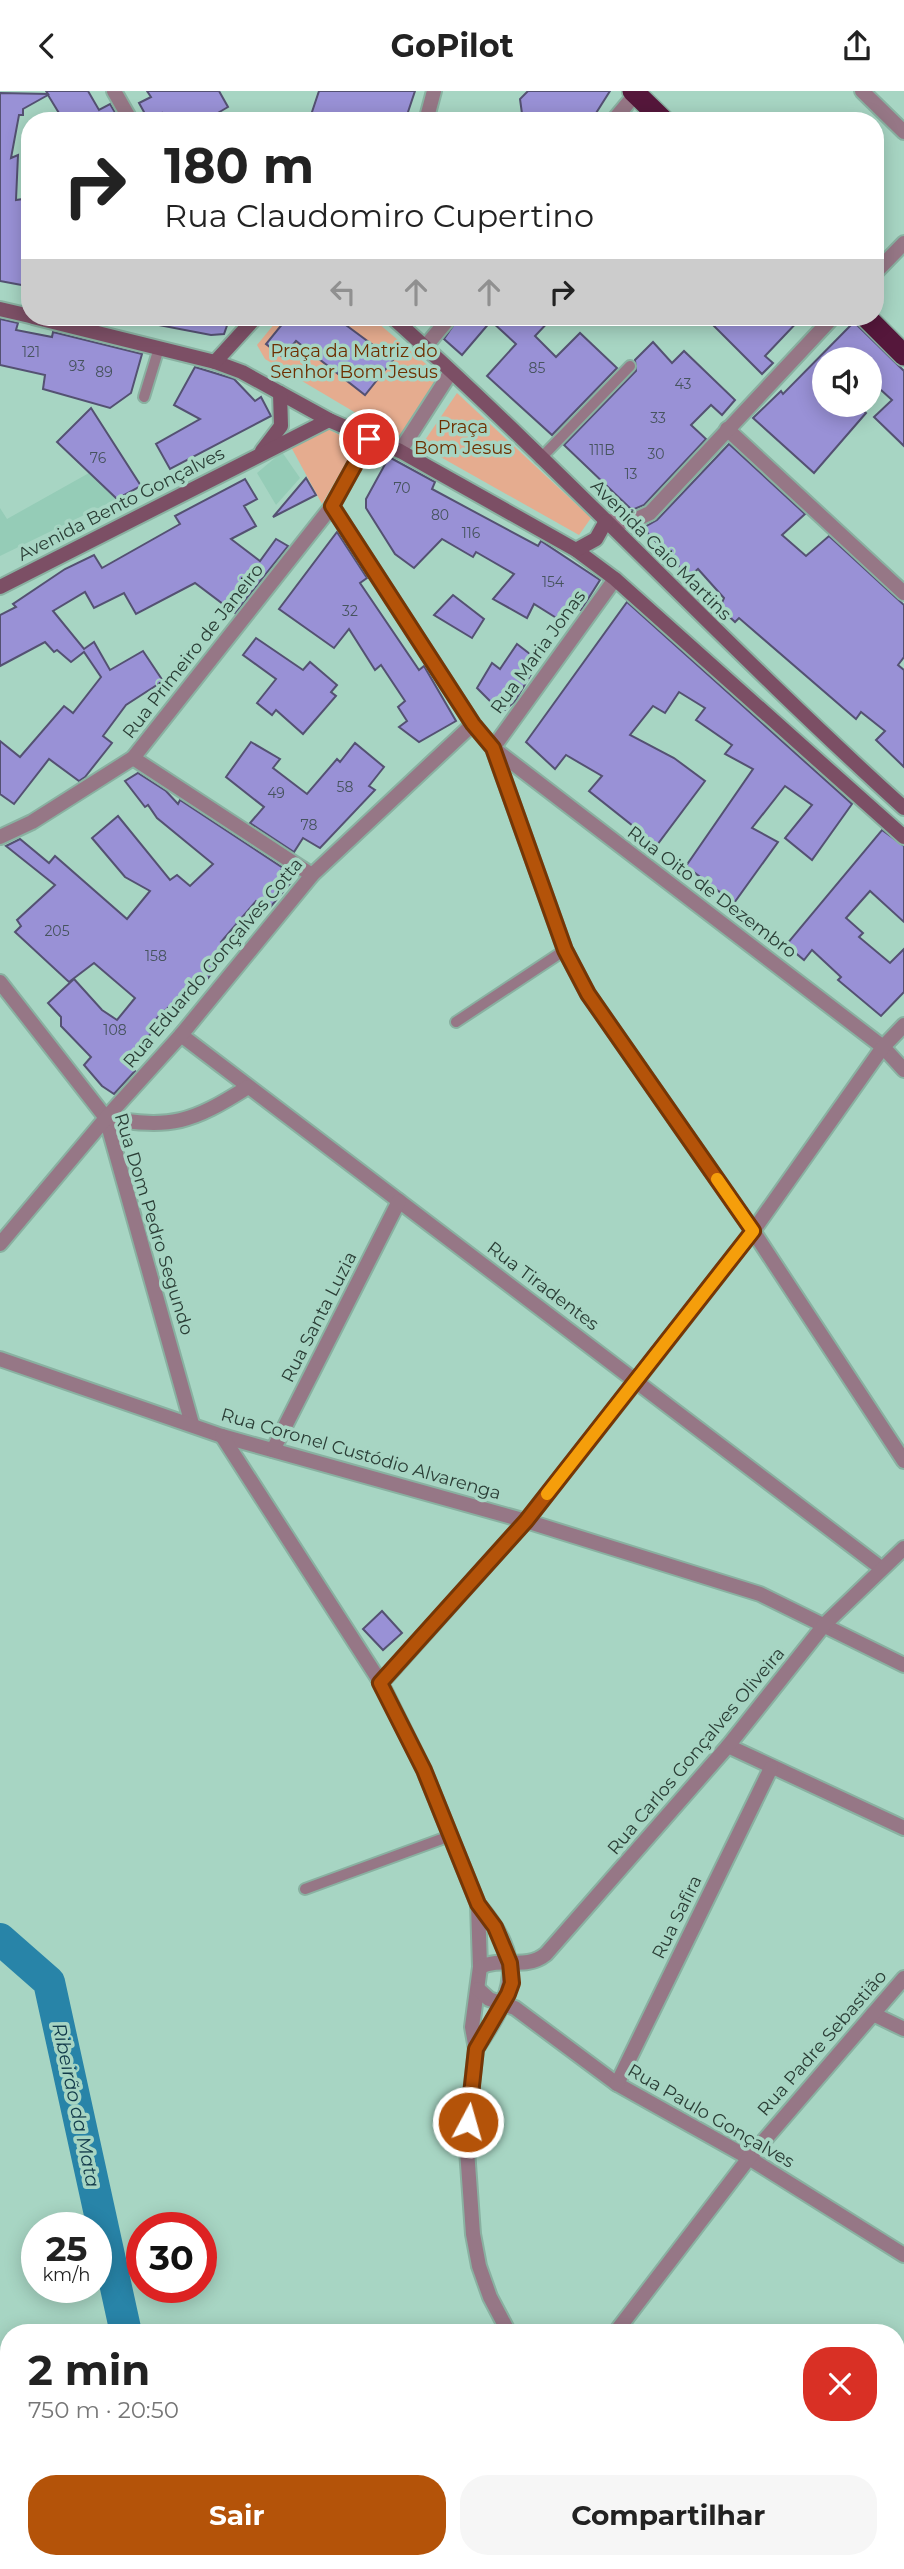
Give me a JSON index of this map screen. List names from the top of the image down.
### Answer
{
  "streets": {
    "main road": ["Avenida Bento Gonçalves", "Avenida Caio Martins"],
    "street": [
      "Rua Primeiro de Janeiro",
      "Rua Maria Jonas",
      "Rua Oito de Dezembro",
      "Rua Eduardo Gonçalves Cotta",
      "Rua Dom Pedro Segundo",
      "Rua Tiradentes",
      "Rua Santa Luzia",
      "Rua Coronel Custódio Alvarenga",
      "Rua Carlos Gonçalves Oliveira",
      "Rua Safira",
      "Rua Padre Sebastião",
      "Rua Paulo Gonçalves"
    ]
  },
  "crossings": [
    ["Rua Maria Jonas", "Rua Oito de Dezembro"],
    ["Rua Eduardo Gonçalves Cotta", "Rua Dom Pedro Segundo"],
    ["Rua Eduardo Gonçalves Cotta", "Rua Tiradentes"],
    ["Rua Dom Pedro Segundo", "Rua Coronel Custódio Alvarenga"],
    ["Rua Tiradentes", "Rua Santa Luzia"],
    ["Rua Tiradentes", "Rua Carlos Gonçalves Oliveira"],
    ["Rua Santa Luzia", "Rua Coronel Custódio Alvarenga"],
    ["Rua Coronel Custódio Alvarenga", "Rua Carlos Gonçalves Oliveira"],
    ["Rua Carlos Gonçalves Oliveira", "Rua Paulo Gonçalves"],
    ["Rua Safira", "Rua Paulo Gonçalves"],
    ["Rua Padre Sebastião", "Rua Paulo Gonçalves"]
  ],
  "water": ["Ribeirão da Mata"],
  "parks": ["Praça da Matriz do Senhor Bom Jesus", "Praça Bom Jesus"],
  "house_numbers": [
    "121",
    "93",
    "85",
    "89",
    "43",
    "33",
    "111B",
    "30",
    "76",
    "13",
    "70",
    "80",
    "116",
    "154",
    "32",
    "58",
    "49",
    "78",
    "205",
    "158",
    "108"
  ],
  "page": {
    "header": "GoPilot",
    "turn": ["180 m", "Rua Claudomiro Cupertino"],
    "speed": "25 km/h",
    "limit": "30",
    "heading": ["2 min", "750 m · 20:50"],
    "buttons": ["Sair", "Compartilhar"]
  }
}
